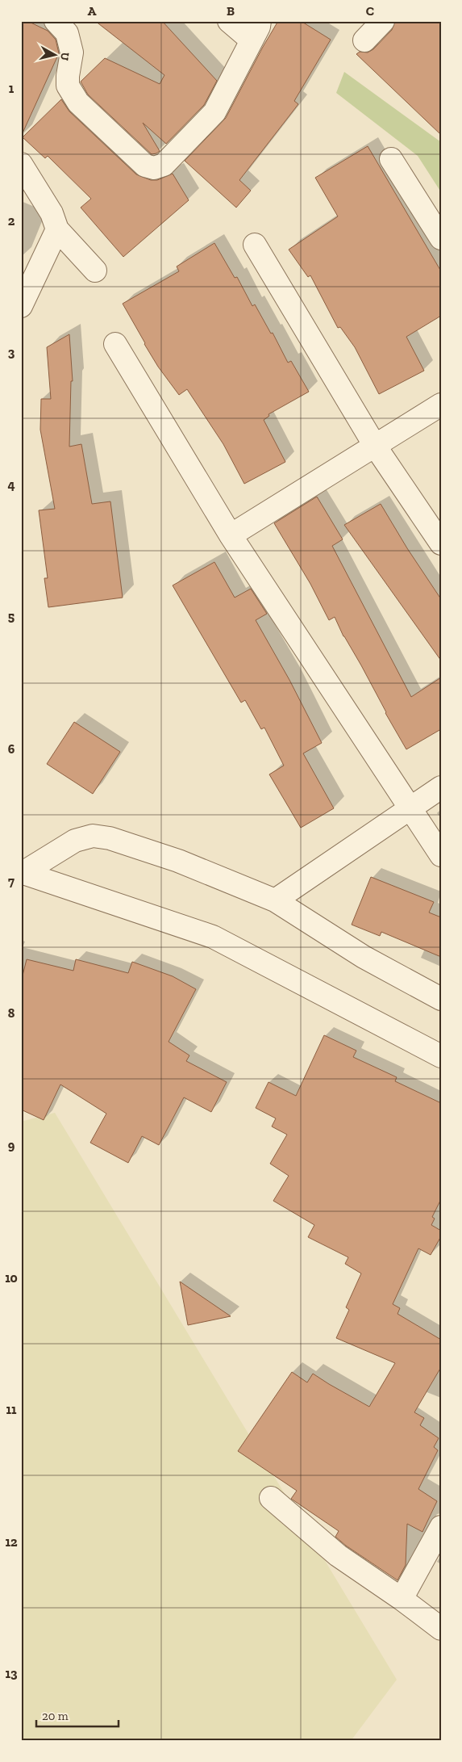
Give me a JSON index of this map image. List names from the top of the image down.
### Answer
{
  "scale_bar": "20 m",
  "north": "right",
  "grid": {
    "columns": ["A", "B", "C"],
    "rows": [
      "1",
      "2",
      "3",
      "4",
      "5",
      "6",
      "7",
      "8",
      "9",
      "10",
      "11",
      "12",
      "13"
    ]
  }
}
